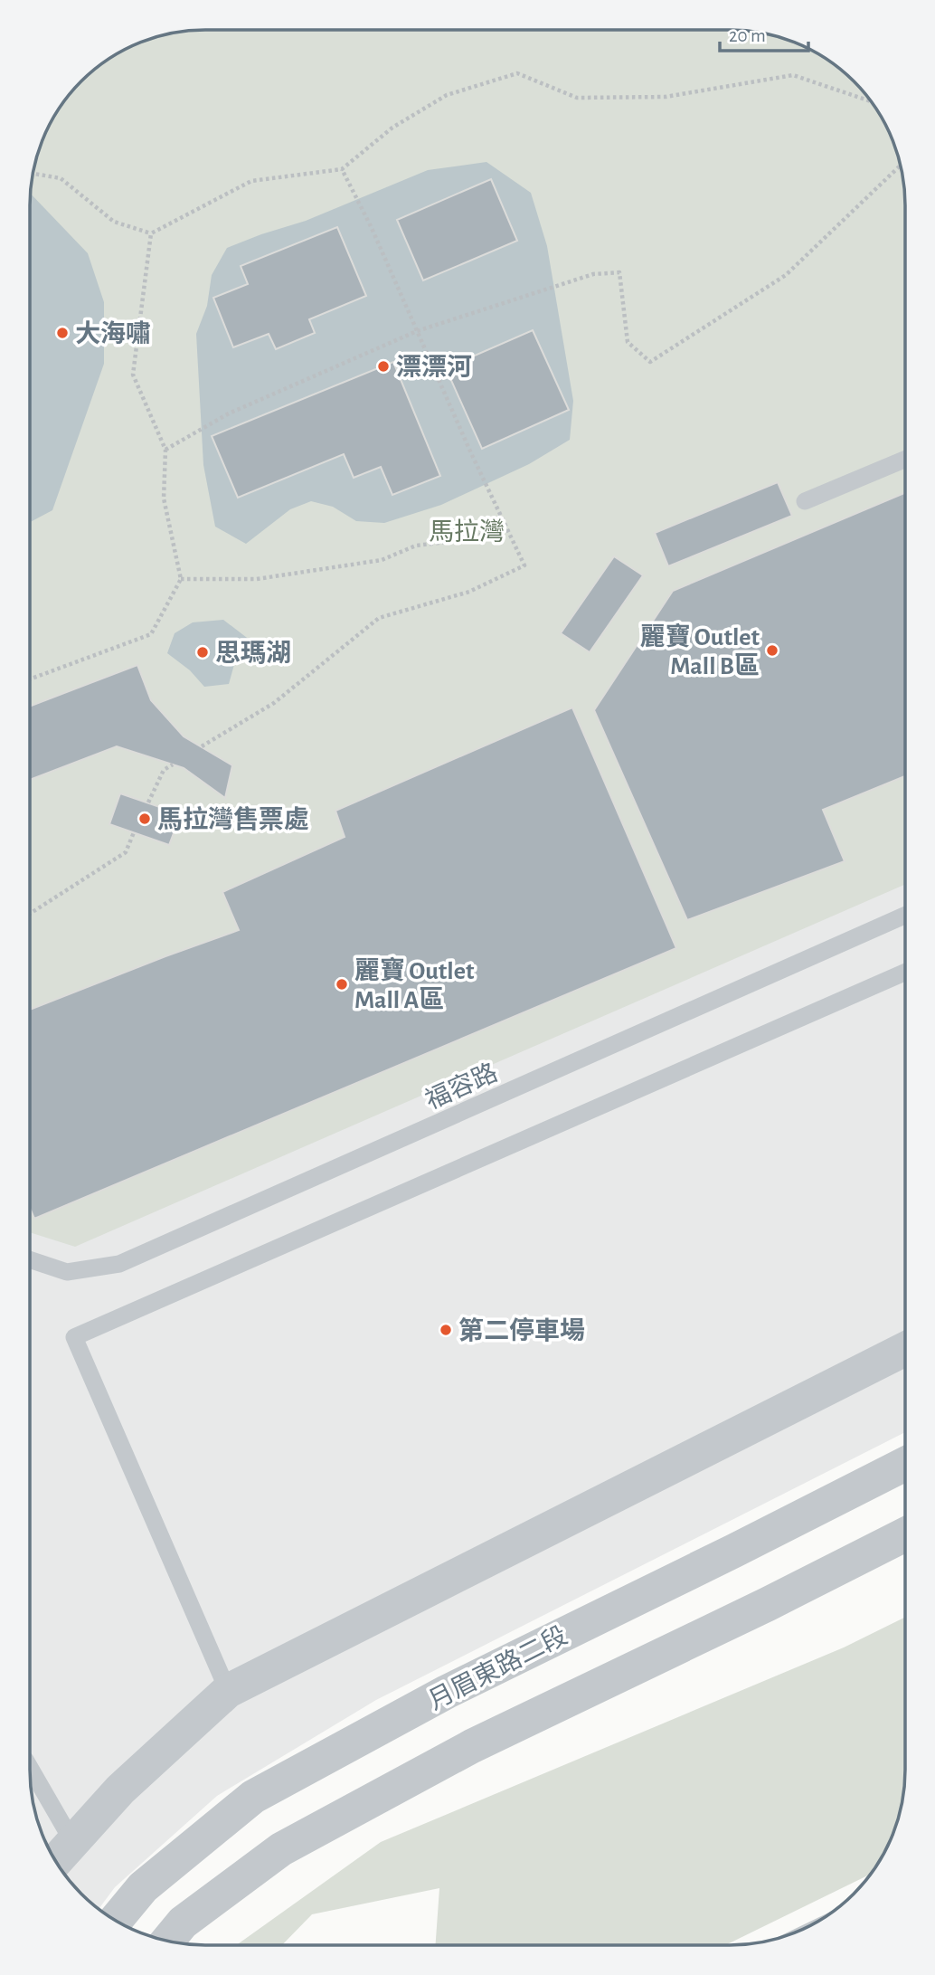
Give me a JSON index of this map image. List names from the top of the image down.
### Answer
{
  "streets": {
    "street": ["月眉東路二段"],
    "lane": ["福容路"]
  },
  "parks": ["馬拉灣"],
  "places": [
    "大海嘯",
    "漂漂河",
    "麗寶 Outlet Mall B區",
    "思瑪湖",
    "馬拉灣售票處",
    "麗寶 Outlet Mall A區",
    "第二停車場"
  ],
  "scale_bar": "20 m"
}
